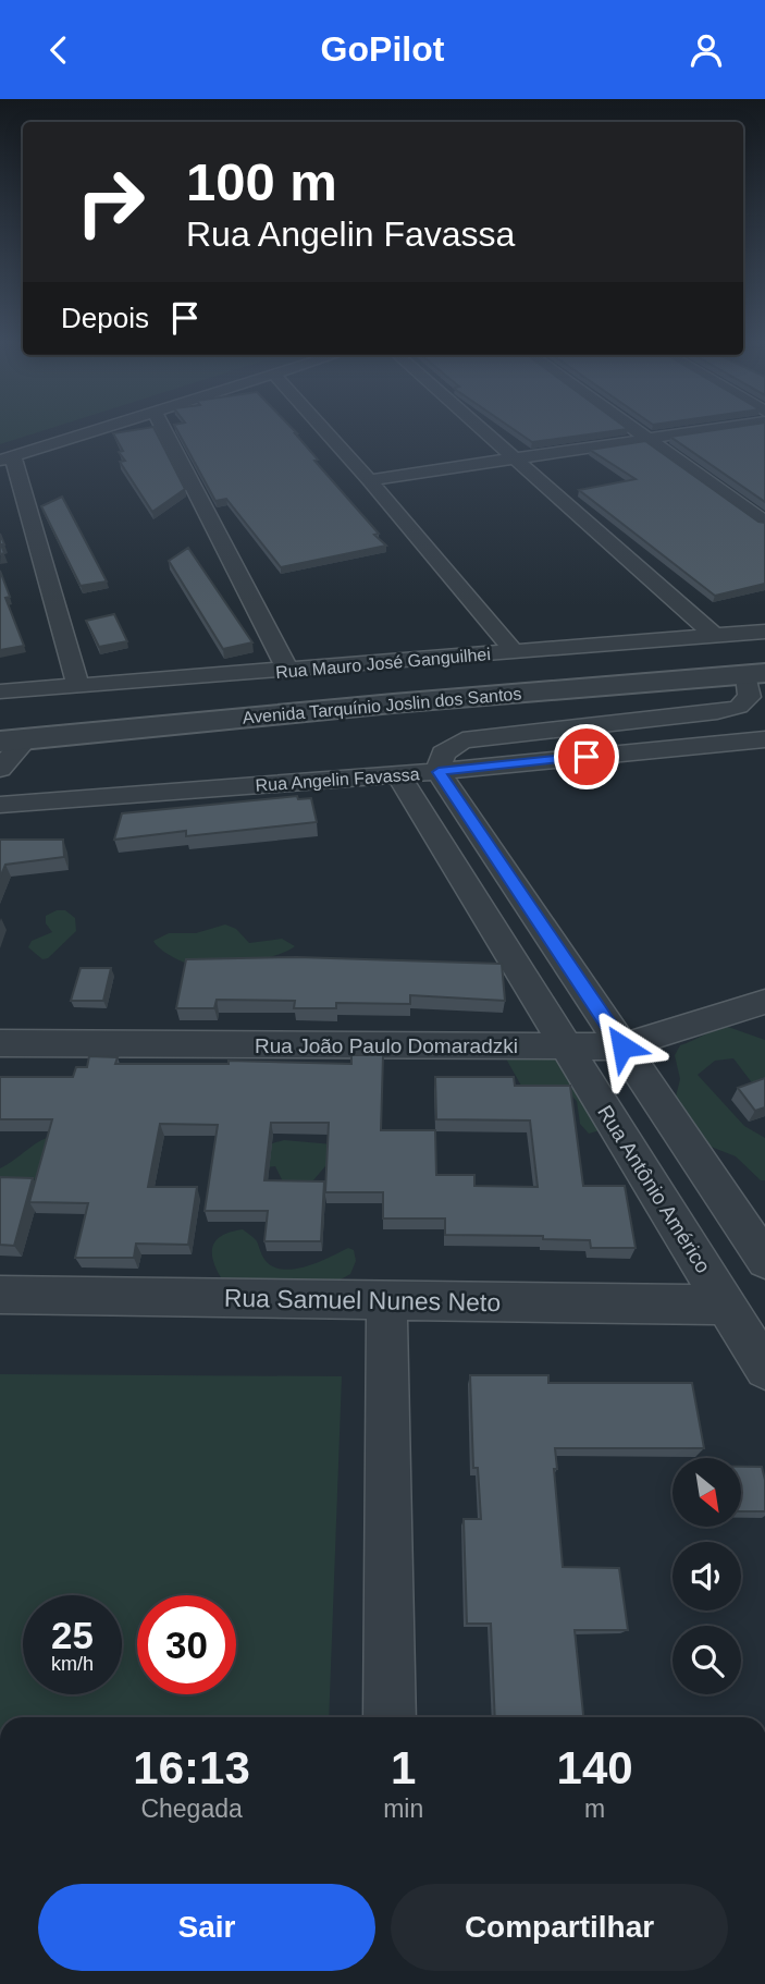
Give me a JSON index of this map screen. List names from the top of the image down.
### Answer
{
  "streets": {
    "street": [
      "Rua Mauro José Ganguilhei",
      "Avenida Tarquínio Joslin dos Santos",
      "Rua Angelin Favassa",
      "Rua João Paulo Domaradzki",
      "Rua Antônio Américo",
      "Rua Samuel Nunes Neto"
    ]
  },
  "crossings": [
    ["Rua Angelin Favassa", "Rua Antônio Américo"],
    ["Rua João Paulo Domaradzki", "Rua Antônio Américo"],
    ["Rua Antônio Américo", "Rua Samuel Nunes Neto"]
  ],
  "north": "bottom right",
  "page": {
    "header": "GoPilot",
    "turn": ["100 m", "Rua Angelin Favassa"],
    "then": "Depois",
    "speed": "25 km/h",
    "limit": "30",
    "eta": [
      "16:13",
      "Chegada",
      "1",
      "min",
      "140",
      "m"
    ],
    "buttons": ["Sair", "Compartilhar"]
  }
}
